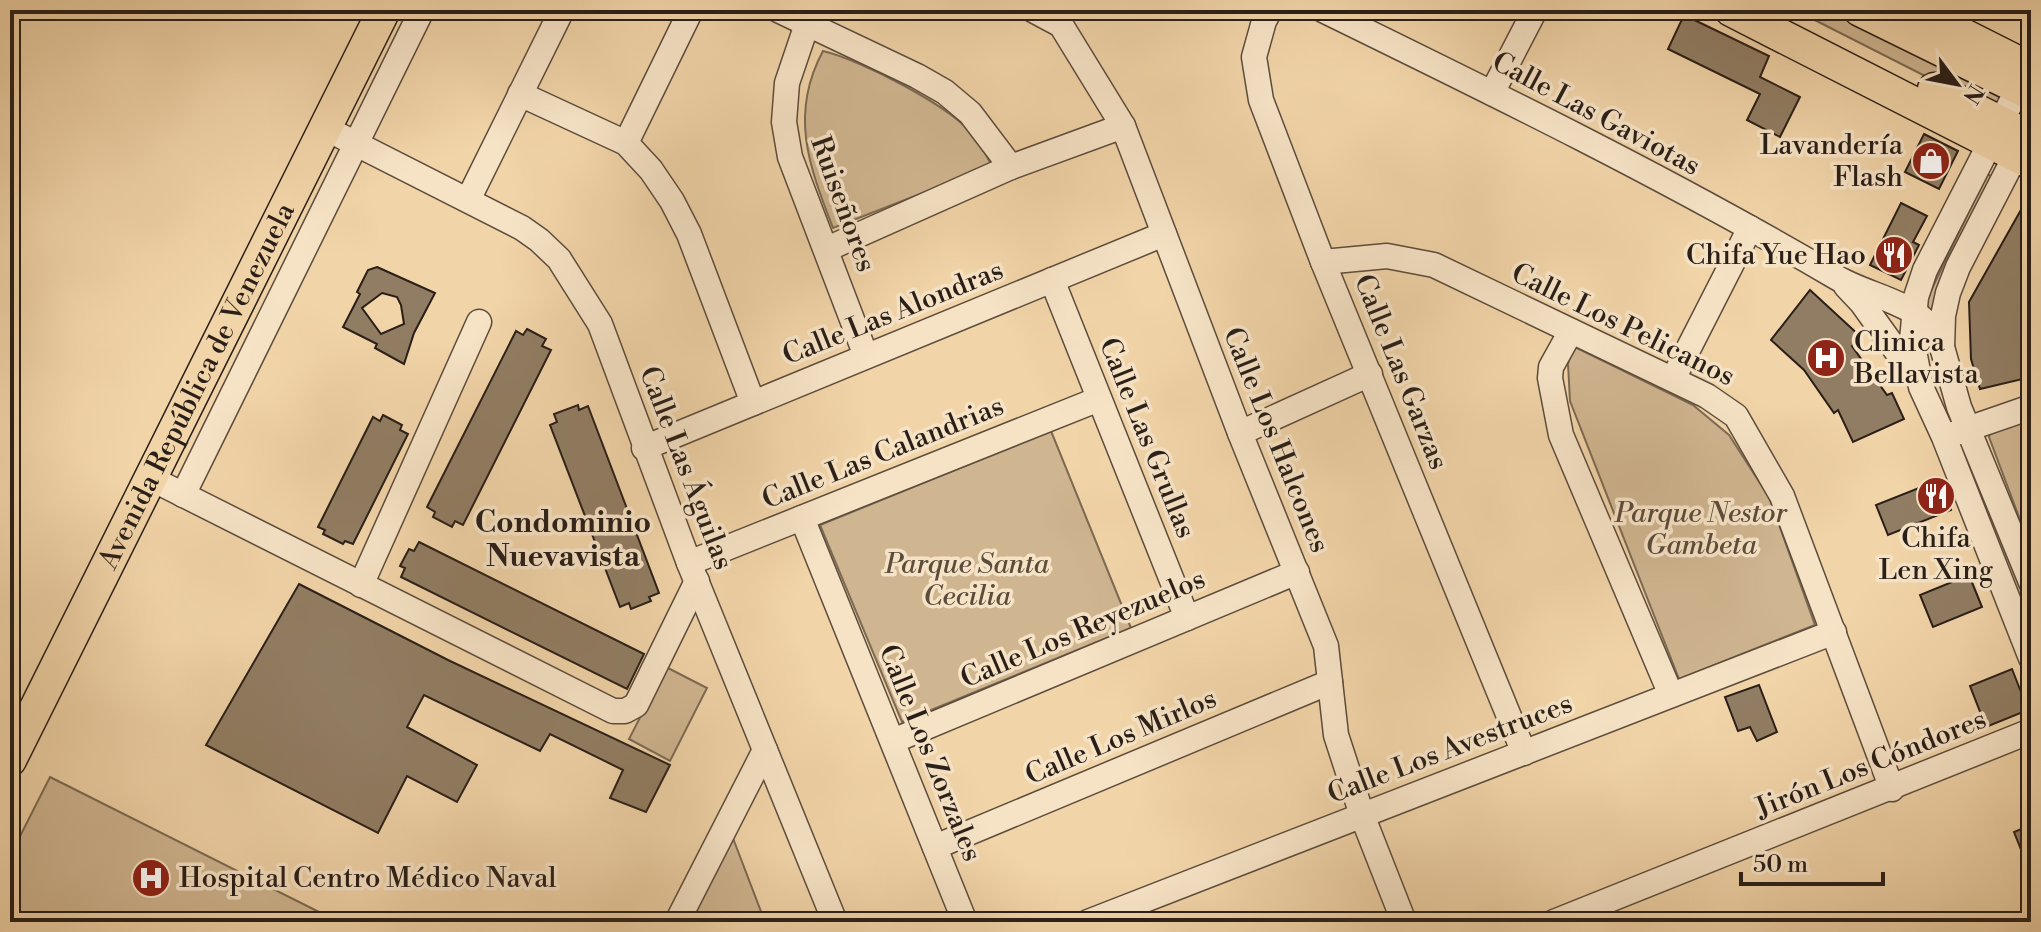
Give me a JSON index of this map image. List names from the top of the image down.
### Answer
{
  "streets": {
    "main road": ["Avenida República de Venezuela"],
    "street": [
      "Calle Las Gaviotas",
      "Ruiseñores",
      "Calle Las Alondras",
      "Calle Los Pelicanos",
      "Calle Las Garzas",
      "Calle Las Grullas",
      "Calle Los Halcones",
      "Calle Las Calandrias",
      "Calle Las Águilas",
      "Calle Los Reyezuelos",
      "Calle Los Mirlos",
      "Calle Los Avestruces",
      "Calle Los Zorzales",
      "Jirón Los Cóndores"
    ]
  },
  "crossings": [
    ["Ruiseñores", "Calle Las Alondras"],
    ["Calle Las Alondras", "Calle Las Grullas"],
    ["Calle Las Alondras", "Calle Los Halcones"],
    ["Calle Las Alondras", "Calle Las Águilas"],
    ["Calle Los Pelicanos", "Calle Las Garzas"],
    ["Calle Los Pelicanos", "Calle Los Avestruces"],
    ["Calle Los Pelicanos", "Jirón Los Cóndores"],
    ["Calle Las Garzas", "Calle Los Avestruces"],
    ["Avenida República de Venezuela", "Calle Las Águilas"],
    ["Calle Las Grullas", "Calle Las Calandrias"],
    ["Calle Las Grullas", "Calle Los Reyezuelos"],
    ["Calle Los Halcones", "Calle Los Reyezuelos"],
    ["Calle Los Halcones", "Calle Los Mirlos"],
    ["Calle Los Halcones", "Calle Los Avestruces"],
    ["Calle Las Calandrias", "Calle Las Águilas"],
    ["Calle Las Calandrias", "Calle Los Zorzales"],
    ["Calle Los Reyezuelos", "Calle Los Zorzales"],
    ["Calle Los Mirlos", "Calle Los Zorzales"]
  ],
  "districts": ["Condominio Nuevavista"],
  "parks": ["Parque Nestor Gambeta", "Parque Santa Cecilia"],
  "places": {
    "shop": ["Lavandería Flash"],
    "restaurant": ["Chifa Yue Hao", "Chifa Len Xing"],
    "hospital": ["Clinica Bellavista", "Hospital Centro Médico Naval"]
  },
  "scale_bar": "50 m",
  "north": "bottom right"
}
